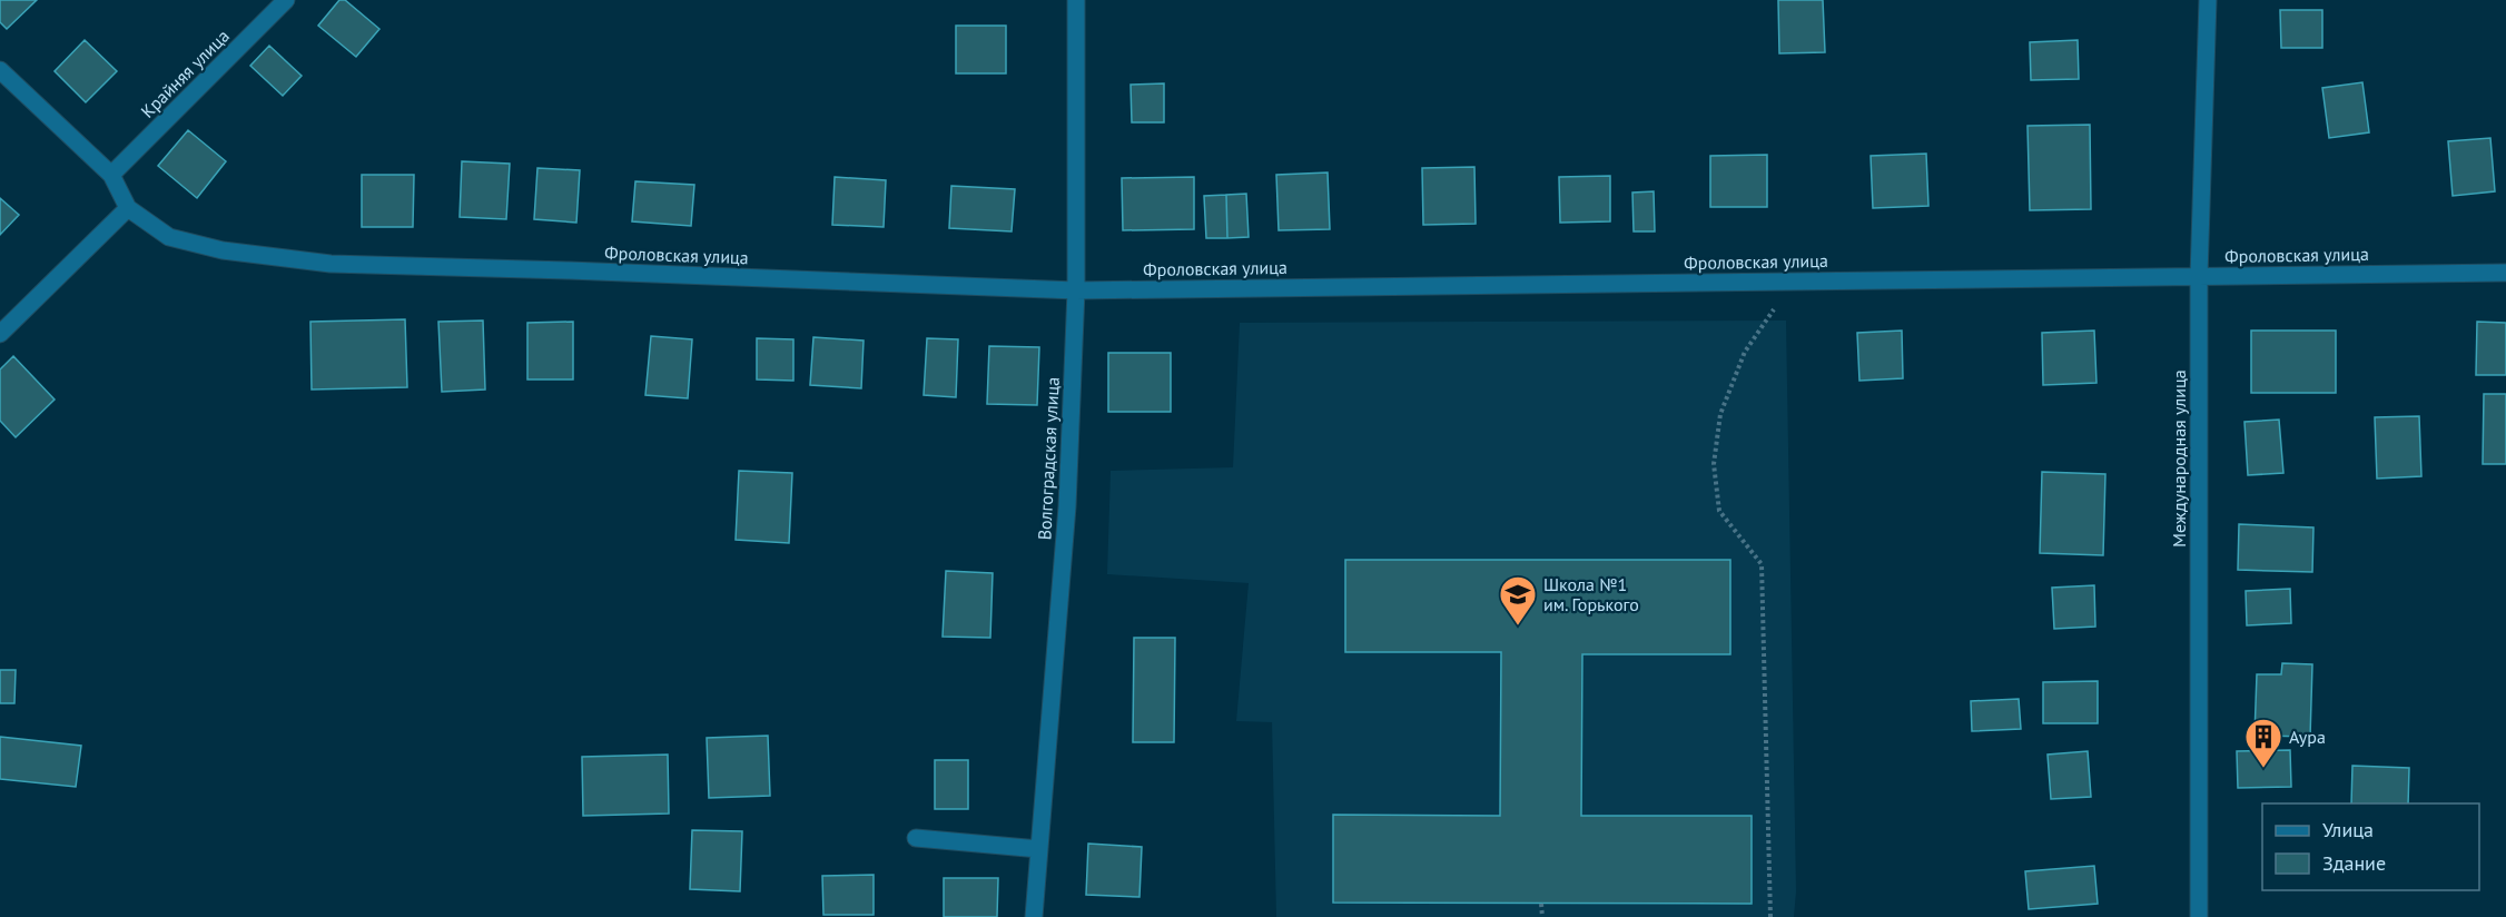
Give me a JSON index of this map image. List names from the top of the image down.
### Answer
{
  "streets": {
    "street": [
      "Крайняя улица",
      "Фроловская улица",
      "Волгоградская улица",
      "Международная улица"
    ]
  },
  "crossings": [
    ["Крайняя улица", "Фроловская улица"],
    ["Фроловская улица", "Волгоградская улица"],
    ["Фроловская улица", "Международная улица"]
  ],
  "places": {
    "school or university": ["Школа №1 им. Горького"],
    "building": ["Аура"]
  },
  "legend": ["Улица", "Здание"]
}
